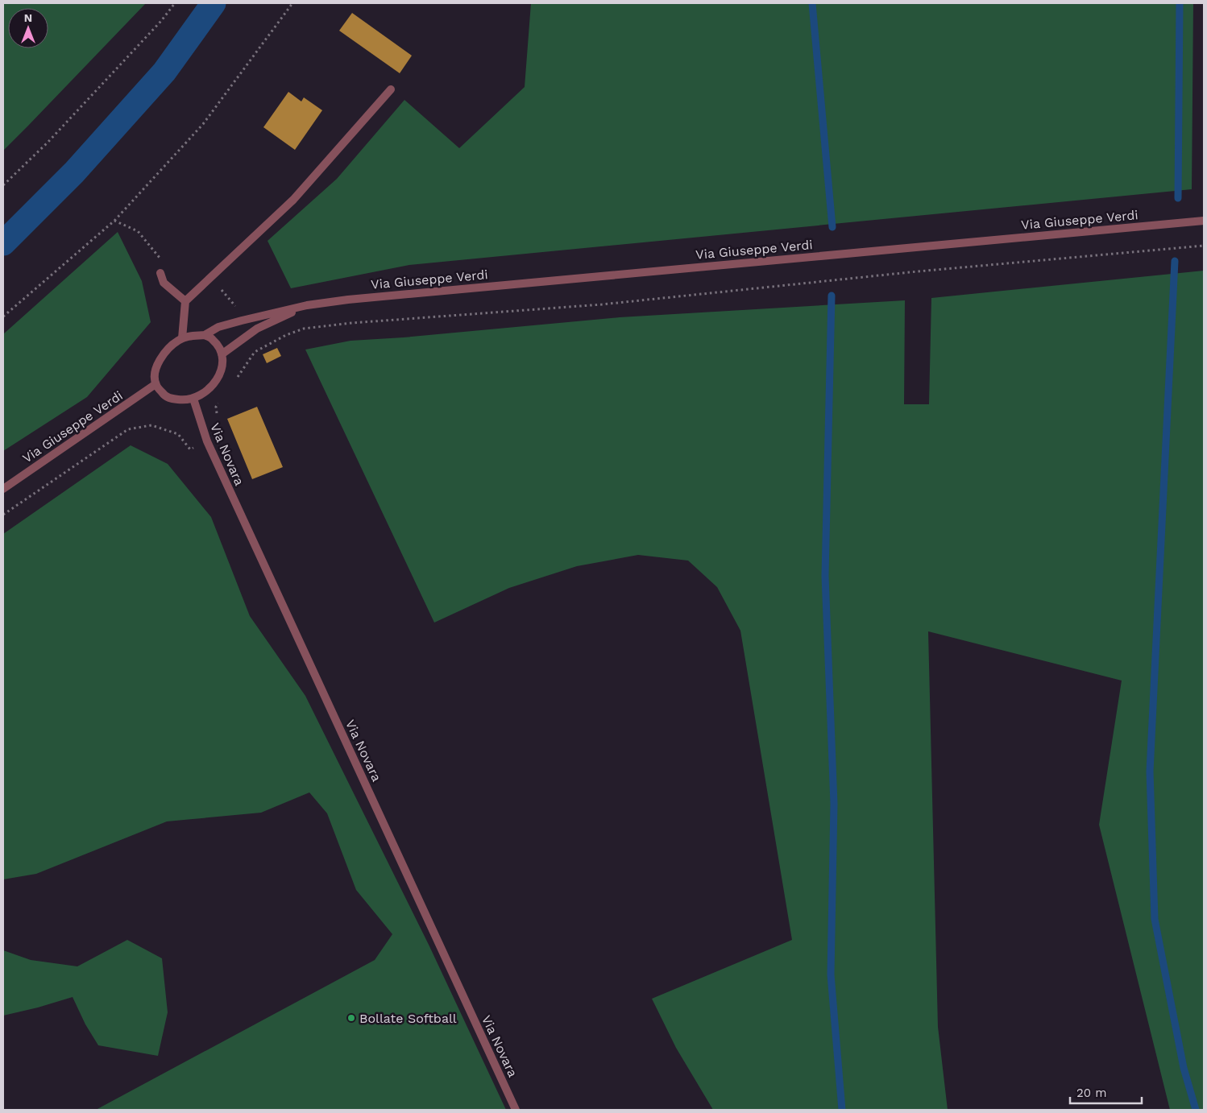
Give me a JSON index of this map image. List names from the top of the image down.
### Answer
{
  "streets": {
    "street": ["Via Giuseppe Verdi", "Via Novara"]
  },
  "crossings": [
    ["Via Giuseppe Verdi", "Via Novara"]
  ],
  "places": ["Bollate Softball"],
  "scale_bar": "20 m",
  "north": "top"
}
